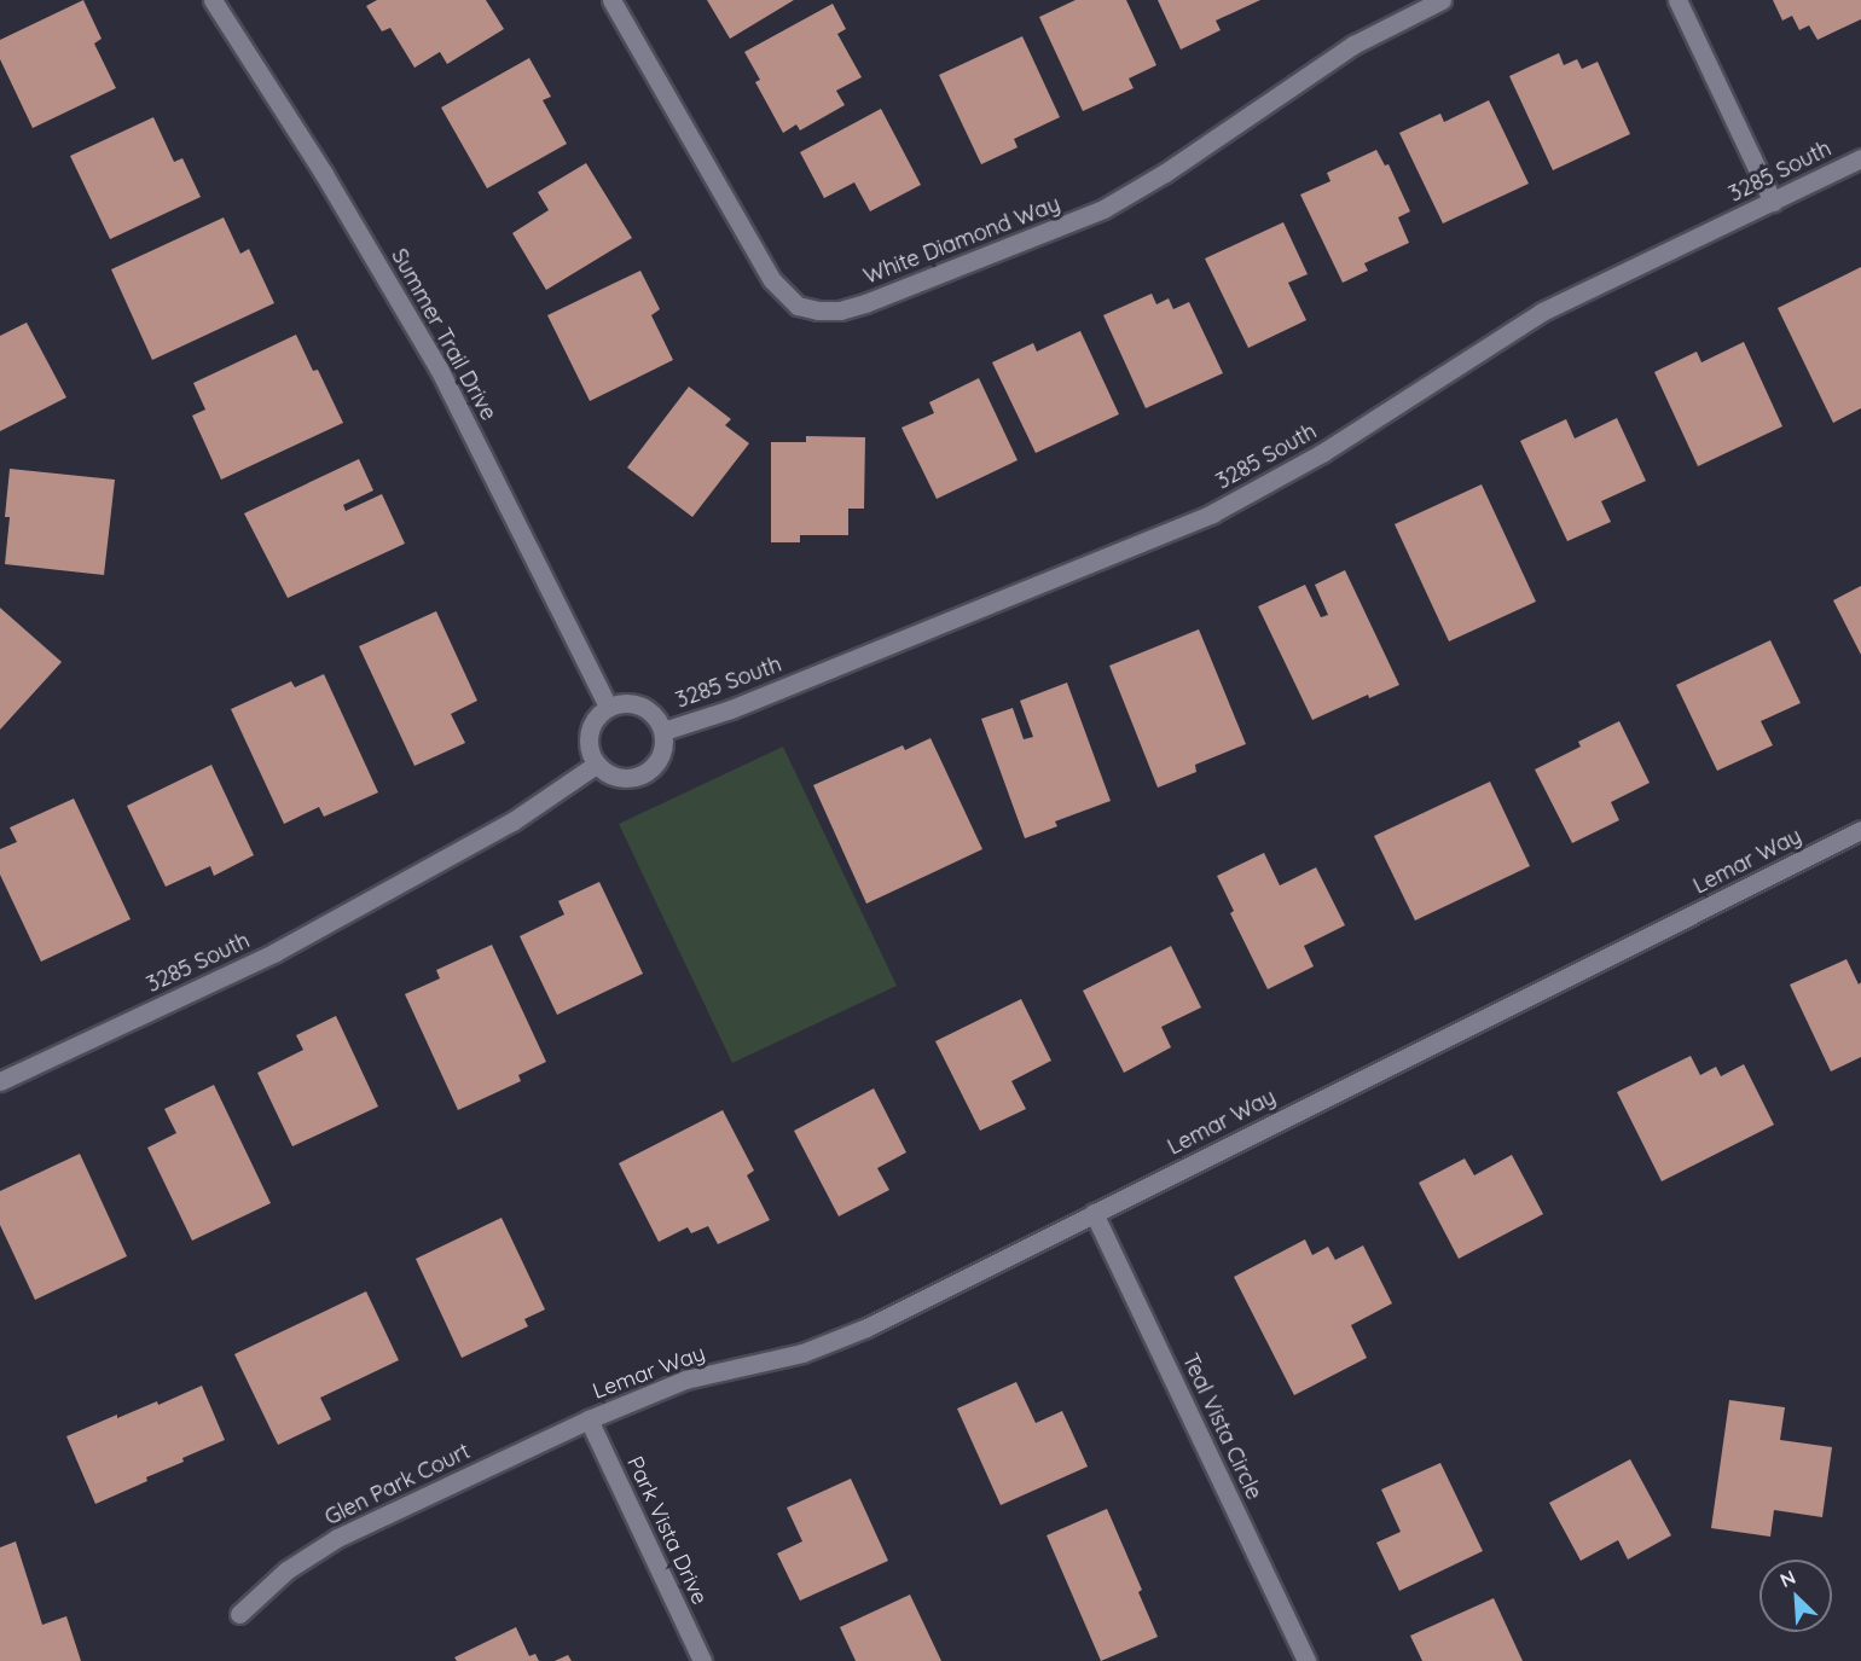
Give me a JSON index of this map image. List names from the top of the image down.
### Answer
{
  "streets": {
    "street": [
      "3285 South",
      "White Diamond Way",
      "Summer Trail Drive",
      "Lemar Way",
      "Teal Vista Circle",
      "Glen Park Court",
      "Park Vista Drive"
    ]
  },
  "crossings": [
    ["3285 South", "Summer Trail Drive"],
    ["Lemar Way", "Teal Vista Circle"],
    ["Lemar Way", "Glen Park Court"],
    ["Lemar Way", "Park Vista Drive"],
    ["Glen Park Court", "Park Vista Drive"]
  ],
  "north": "top left"
}
